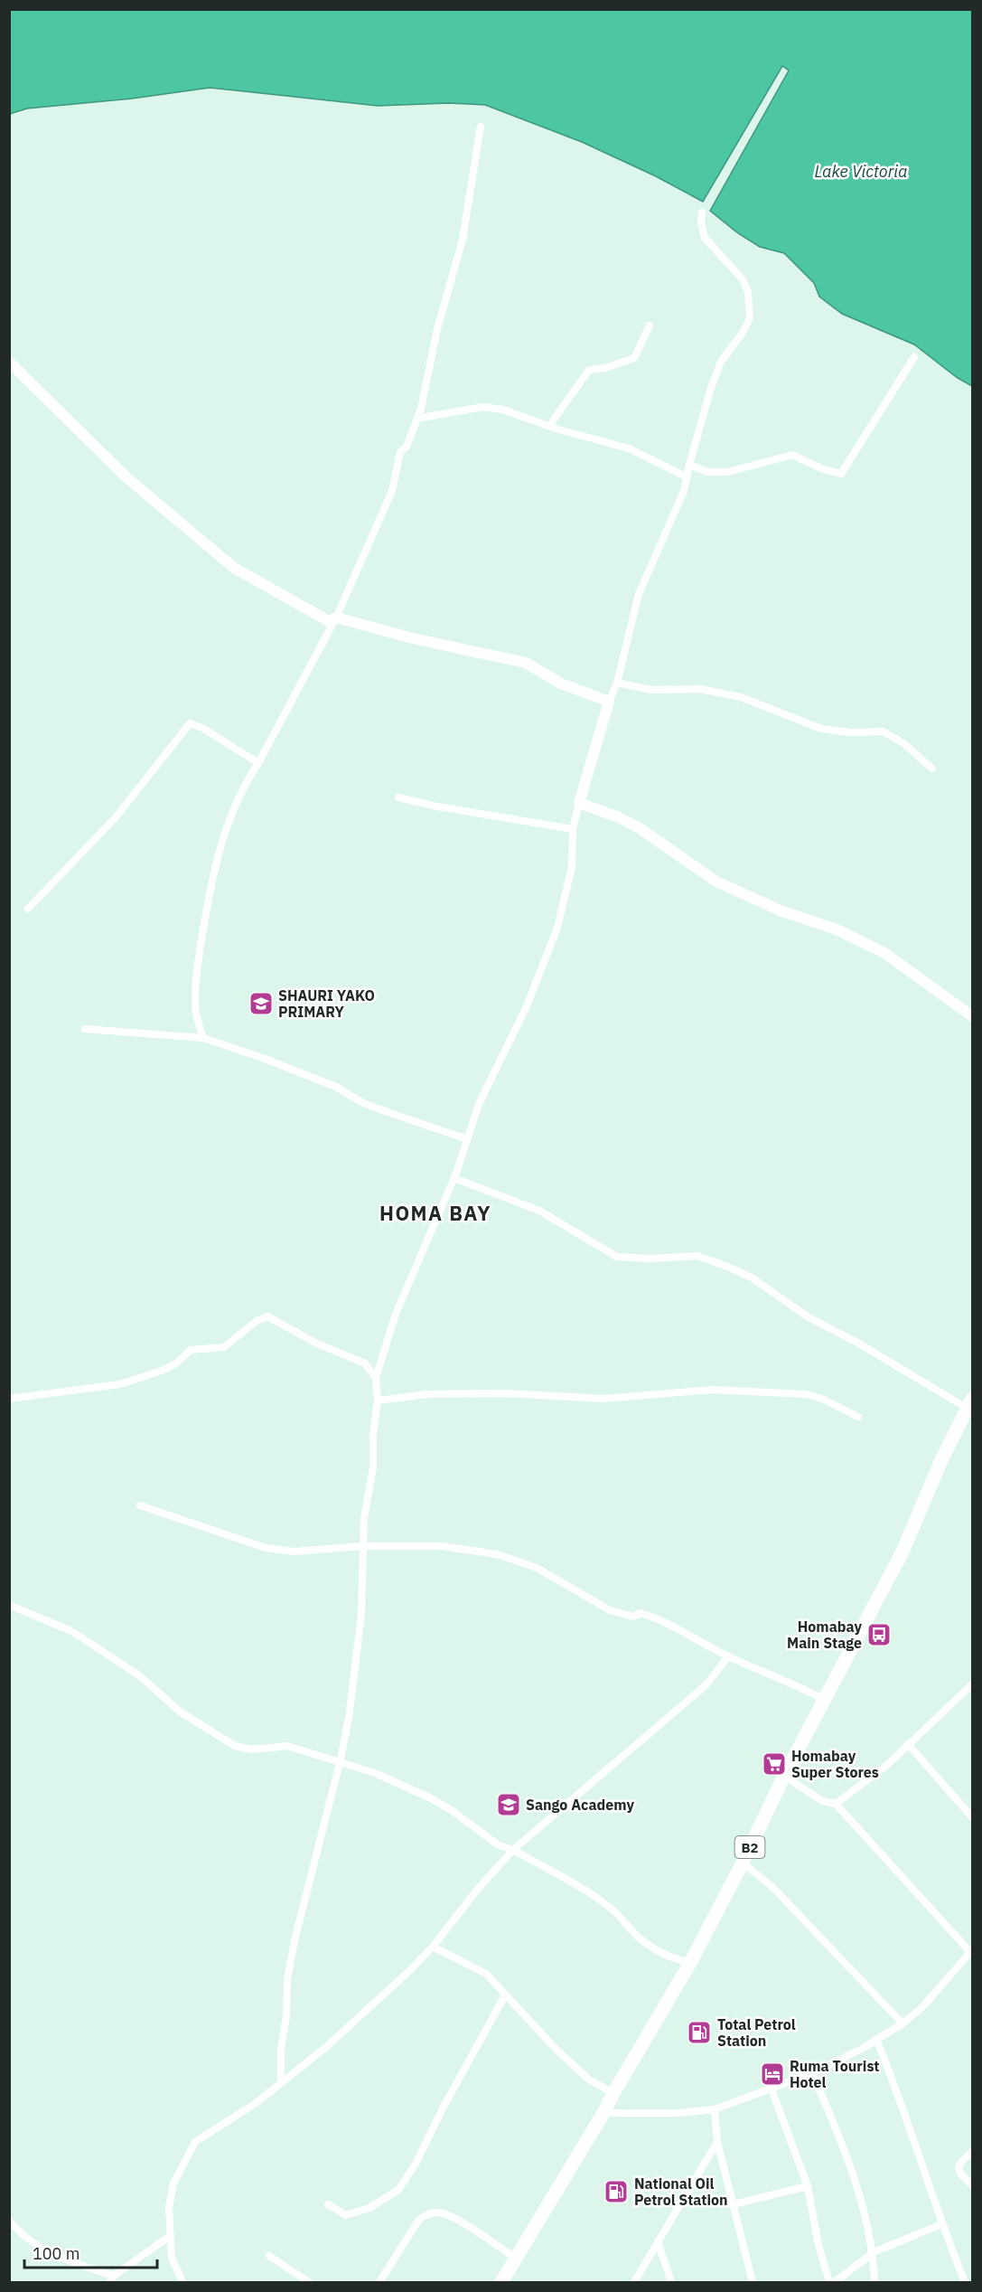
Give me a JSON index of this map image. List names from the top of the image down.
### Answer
{
  "streets": {
    "highway": ["B2"]
  },
  "districts": ["HOMA BAY"],
  "water": ["Lake Victoria"],
  "places": {
    "school or university": ["SHAURI YAKO PRIMARY", "Sango Academy"],
    "bus stop": ["Homabay Main Stage"],
    "supermarket": ["Homabay Super Stores"],
    "fuel station": ["Total Petrol Station", "National Oil Petrol Station"],
    "hotel": ["Ruma Tourist Hotel"]
  },
  "scale_bar": "100 m"
}
